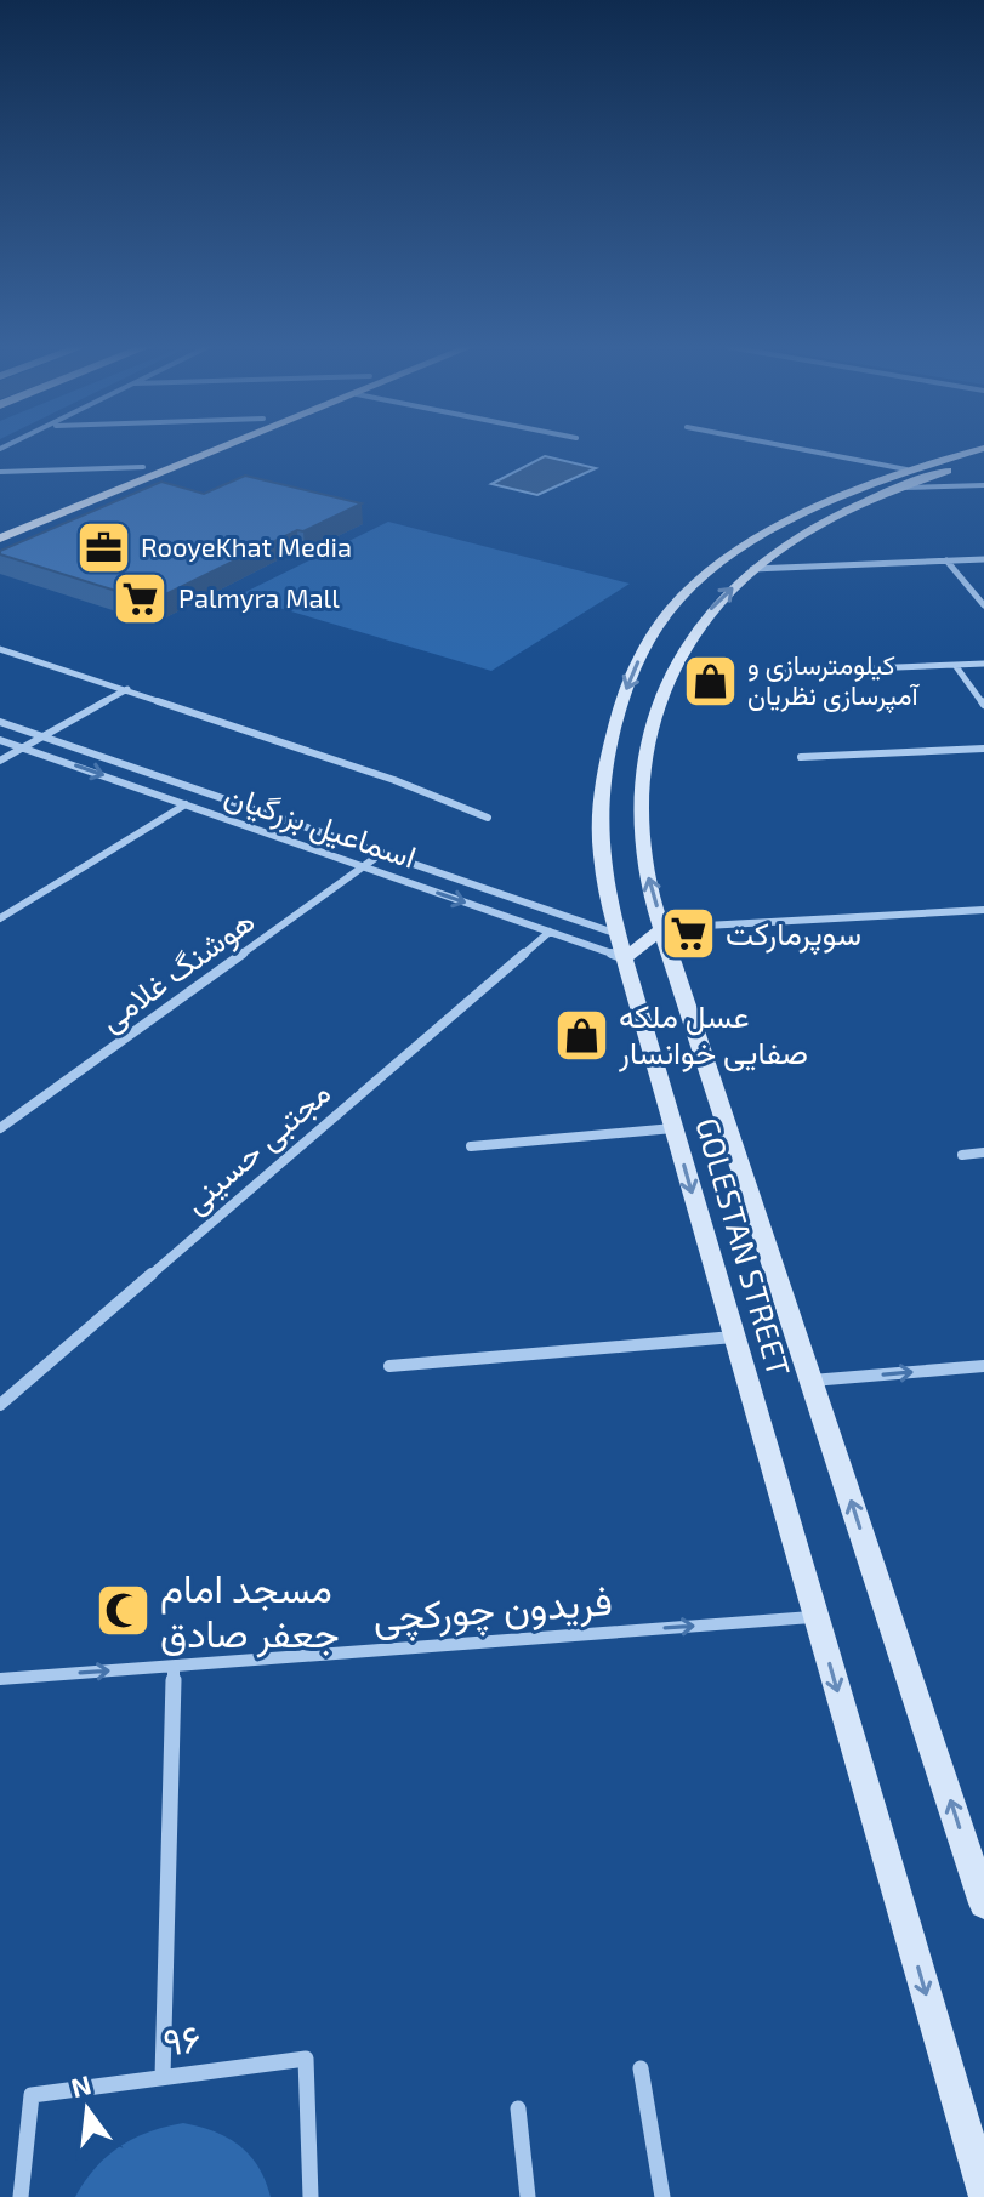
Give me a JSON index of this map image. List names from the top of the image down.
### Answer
{
  "streets": {
    "main road": ["GOLESTAN STREET"],
    "street": [
      "اسماعیل بزرگیان",
      "هوشنگ غلامی",
      "مجتبی حسینی",
      "فریدون چورکچی",
      "۹۶"
    ]
  },
  "crossings": [
    ["اسماعیل بزرگیان", "هوشنگ غلامی"],
    ["اسماعیل بزرگیان", "مجتبی حسینی"],
    ["اسماعیل بزرگیان", "GOLESTAN STREET"],
    ["GOLESTAN STREET", "فریدون چورکچی"]
  ],
  "one_way": ["فریدون چورکچی"],
  "places": {
    "office": ["RooyeKhat Media"],
    "supermarket": ["Palmyra Mall", "سوپرمارکت"],
    "shop": ["کیلومترسازی و آمپرسازی نظریان", "عسل ملکه صفایی خوانسار"],
    "mosque": ["مسجد امام جعفر صادق"]
  },
  "north": "top"
}
